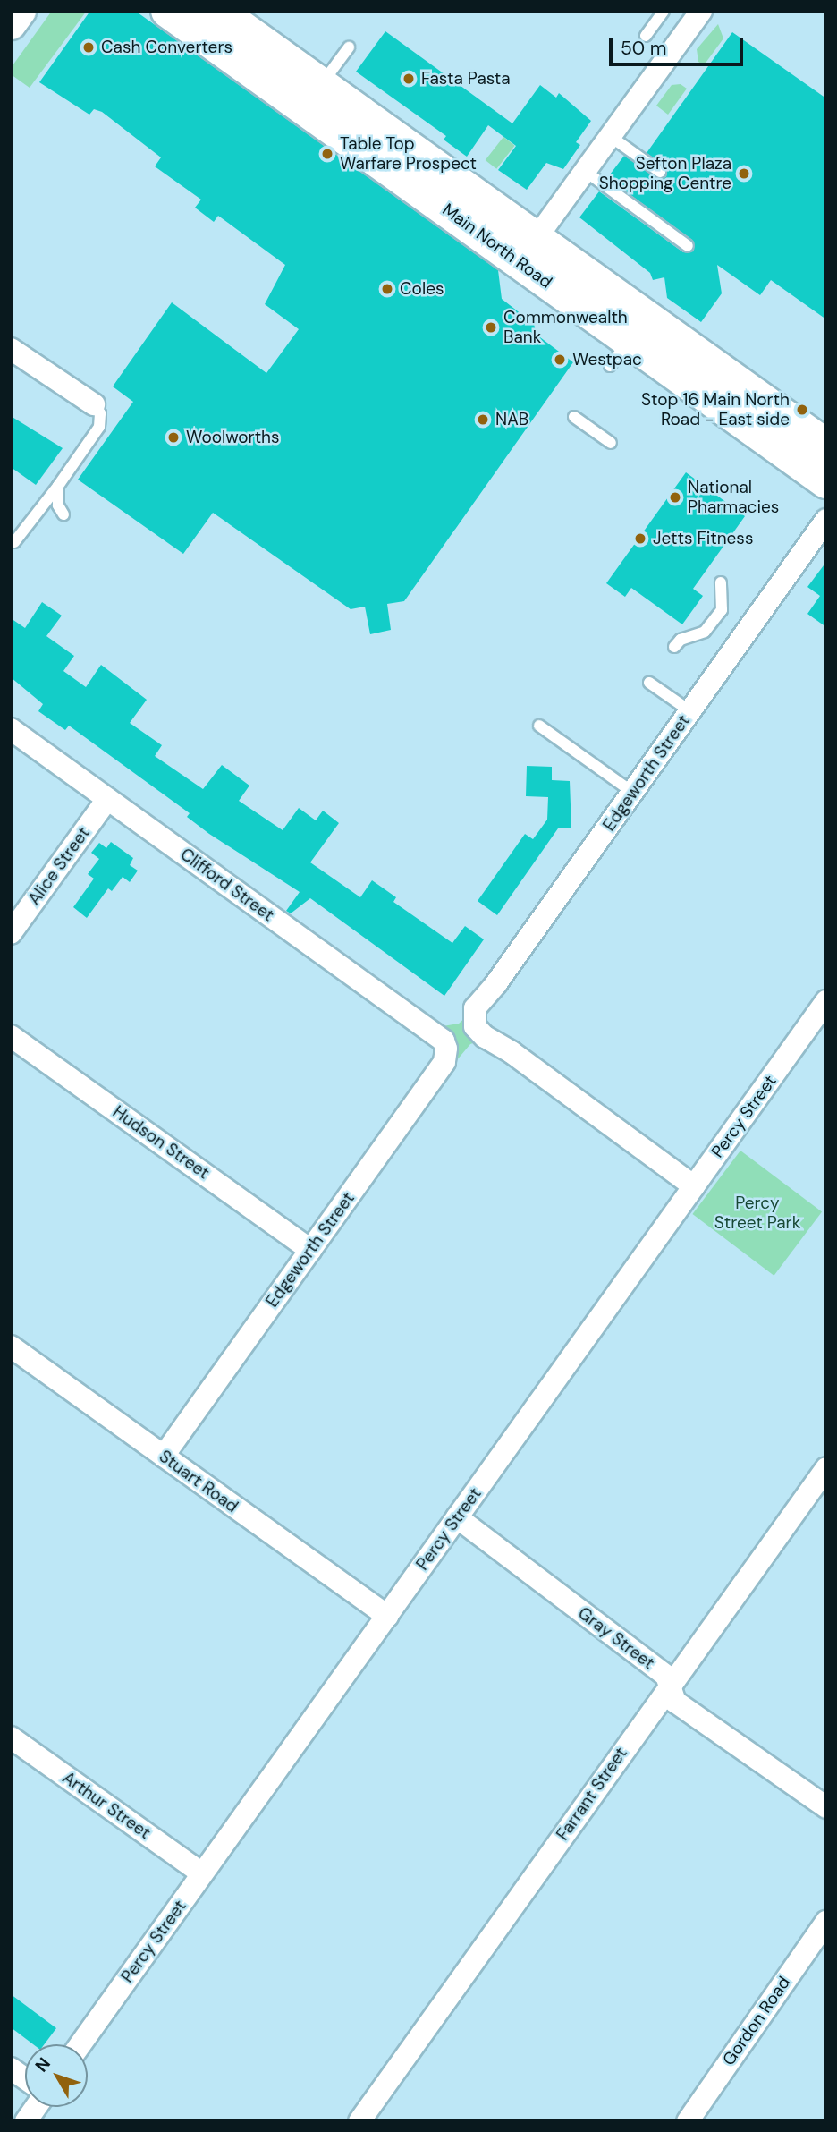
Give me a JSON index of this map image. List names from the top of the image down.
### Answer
{
  "streets": {
    "highway": ["Main North Road"],
    "street": [
      "Edgeworth Street",
      "Alice Street",
      "Clifford Street",
      "Percy Street",
      "Hudson Street",
      "Stuart Road",
      "Gray Street",
      "Farrant Street",
      "Arthur Street",
      "Gordon Road"
    ]
  },
  "crossings": [
    ["Edgeworth Street", "Clifford Street"],
    ["Edgeworth Street", "Percy Street"],
    ["Edgeworth Street", "Hudson Street"],
    ["Edgeworth Street", "Stuart Road"],
    ["Alice Street", "Clifford Street"],
    ["Percy Street", "Stuart Road"],
    ["Percy Street", "Gray Street"],
    ["Percy Street", "Arthur Street"],
    ["Gray Street", "Farrant Street"]
  ],
  "parks": ["Percy Street Park"],
  "places": [
    "Cash Converters",
    "Fasta Pasta",
    "Table Top Warfare Prospect",
    "Sefton Plaza Shopping Centre",
    "Coles",
    "Commonwealth Bank",
    "Westpac",
    "Stop 16 Main North Road - East side",
    "NAB",
    "Woolworths",
    "National Pharmacies",
    "Jetts Fitness"
  ],
  "scale_bar": "50 m",
  "north": "top left"
}
